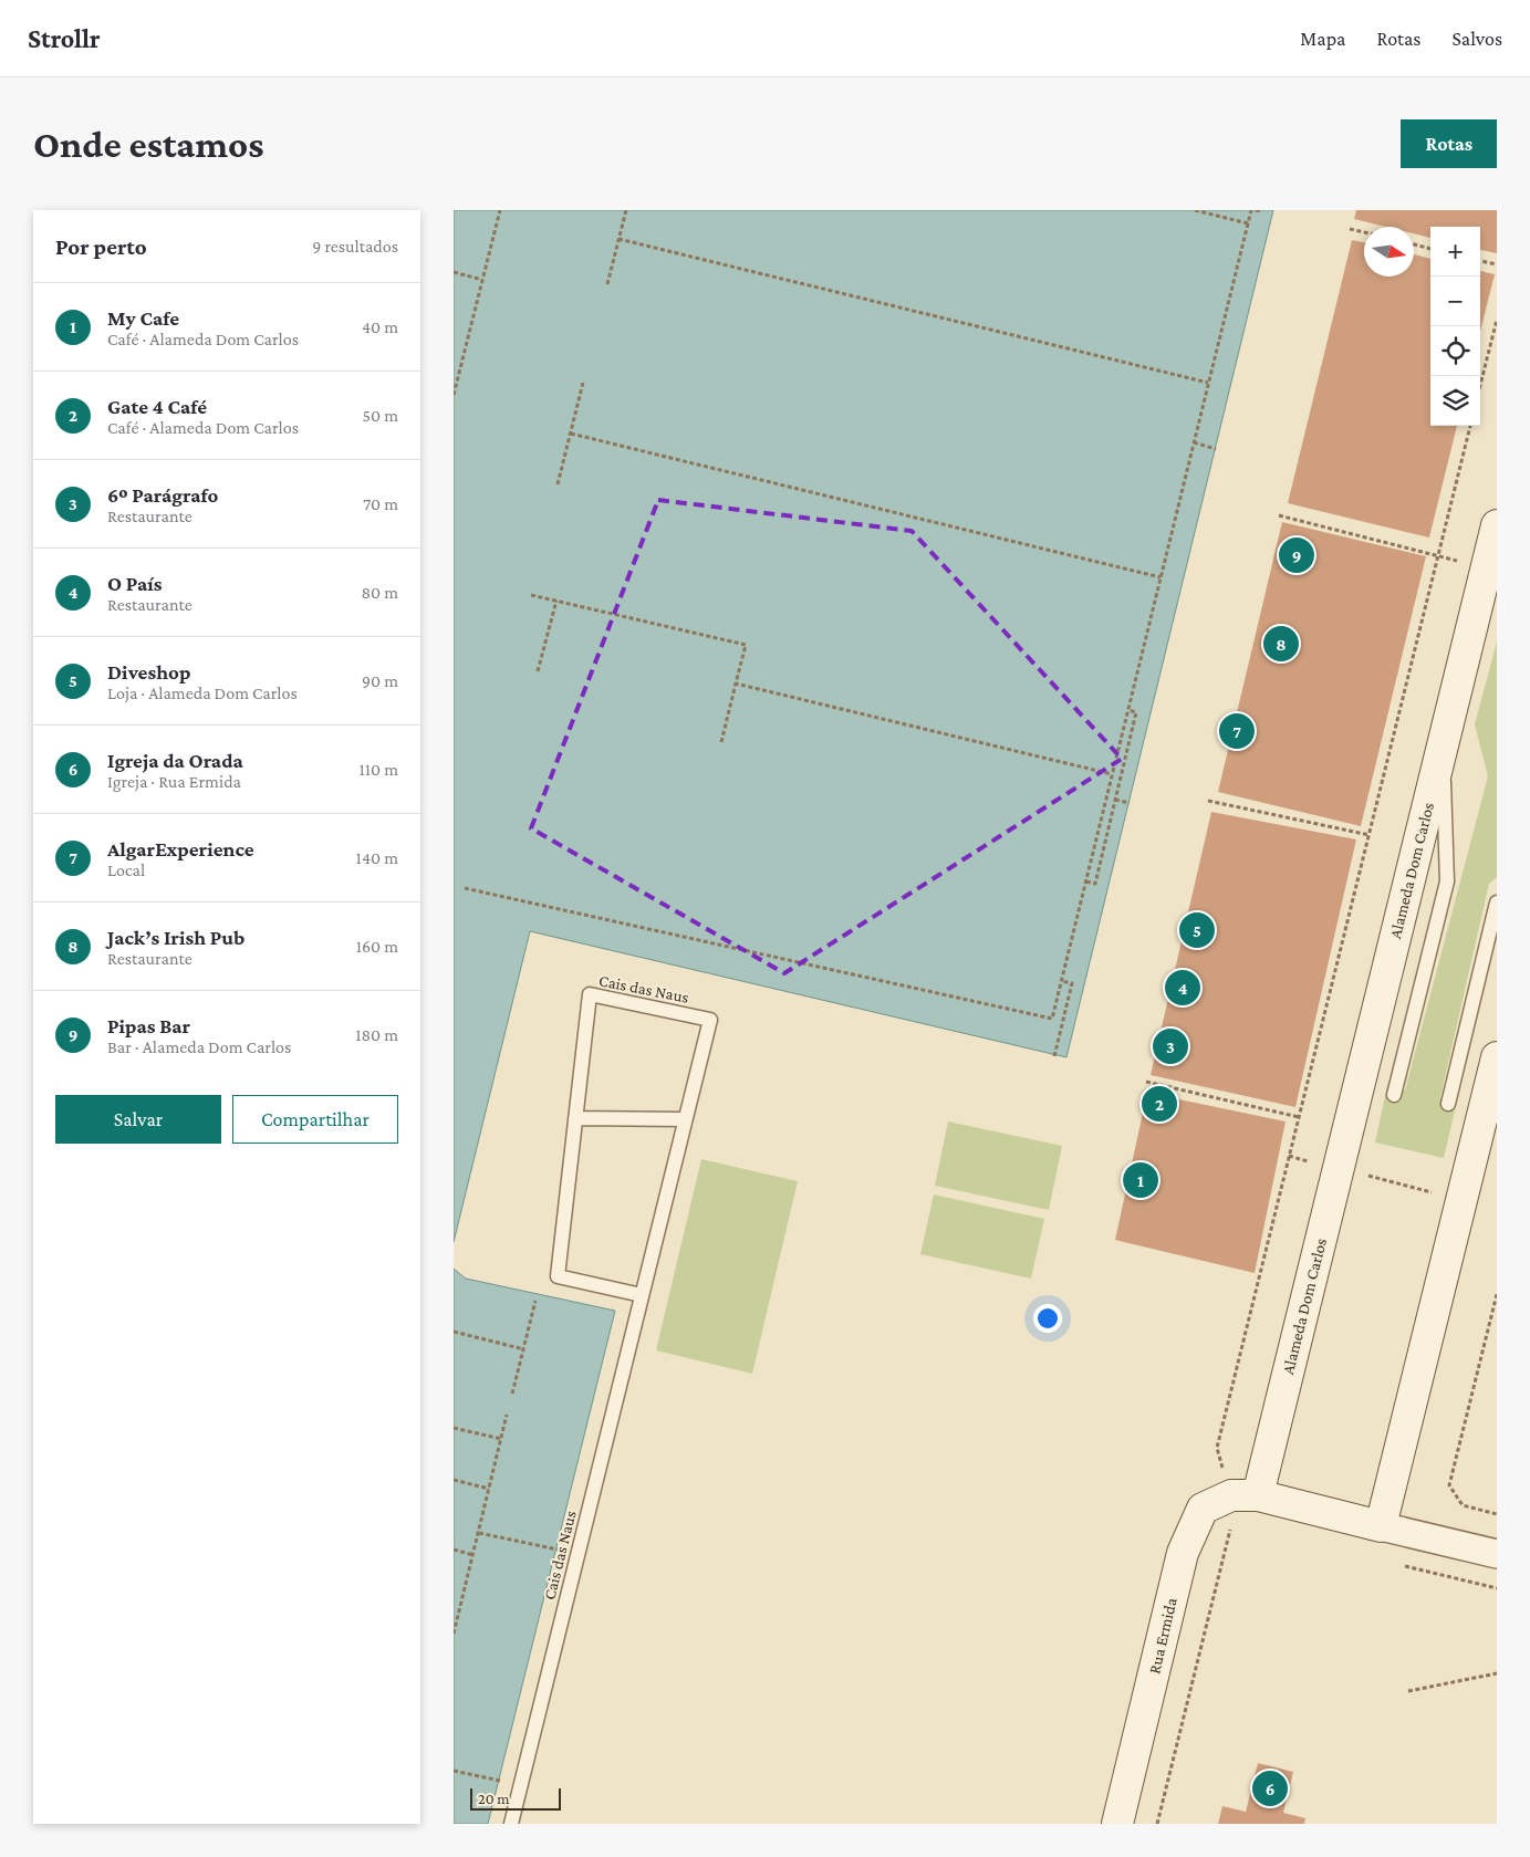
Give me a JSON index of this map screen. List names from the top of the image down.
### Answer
{
  "streets": {
    "street": ["Alameda Dom Carlos", "Rua Ermida"],
    "lane": ["Cais das Naus"]
  },
  "crossings": [
    ["Alameda Dom Carlos", "Rua Ermida"]
  ],
  "scale_bar": "20 m",
  "north": "right",
  "page": {
    "header": "Strollr",
    "nav": ["Mapa", "Rotas", "Salvos"],
    "buttons": [
      "Rotas",
      ["Salvar", "Compartilhar"]
    ],
    "title": "Onde estamos",
    "heading": ["Por perto", "9 resultados"],
    "map_buttons": ["+", "−"],
    "list": [
      {
        "mark": "1",
        "name": "My Cafe",
        "note": "Café · Alameda Dom Carlos",
        "value": "40 m"
      },
      {
        "mark": "2",
        "name": "Gate 4 Café",
        "note": "Café · Alameda Dom Carlos",
        "value": "50 m"
      },
      {
        "mark": "3",
        "name": "6º Parágrafo",
        "note": "Restaurante",
        "value": "70 m"
      },
      {
        "mark": "4",
        "name": "O País",
        "note": "Restaurante",
        "value": "80 m"
      },
      {
        "mark": "5",
        "name": "Diveshop",
        "note": "Loja · Alameda Dom Carlos",
        "value": "90 m"
      },
      {
        "mark": "6",
        "name": "Igreja da Orada",
        "note": "Igreja · Rua Ermida",
        "value": "110 m"
      },
      {
        "mark": "7",
        "name": "AlgarExperience",
        "note": "Local",
        "value": "140 m"
      },
      {
        "mark": "8",
        "name": "Jack’s Irish Pub",
        "note": "Restaurante",
        "value": "160 m"
      },
      {
        "mark": "9",
        "name": "Pipas Bar",
        "note": "Bar · Alameda Dom Carlos",
        "value": "180 m"
      }
    ],
    "pins": [
      "9",
      "8",
      "7",
      "5",
      "4",
      "3",
      "2",
      "1",
      "6"
    ],
    "scale": "20 m"
  }
}
